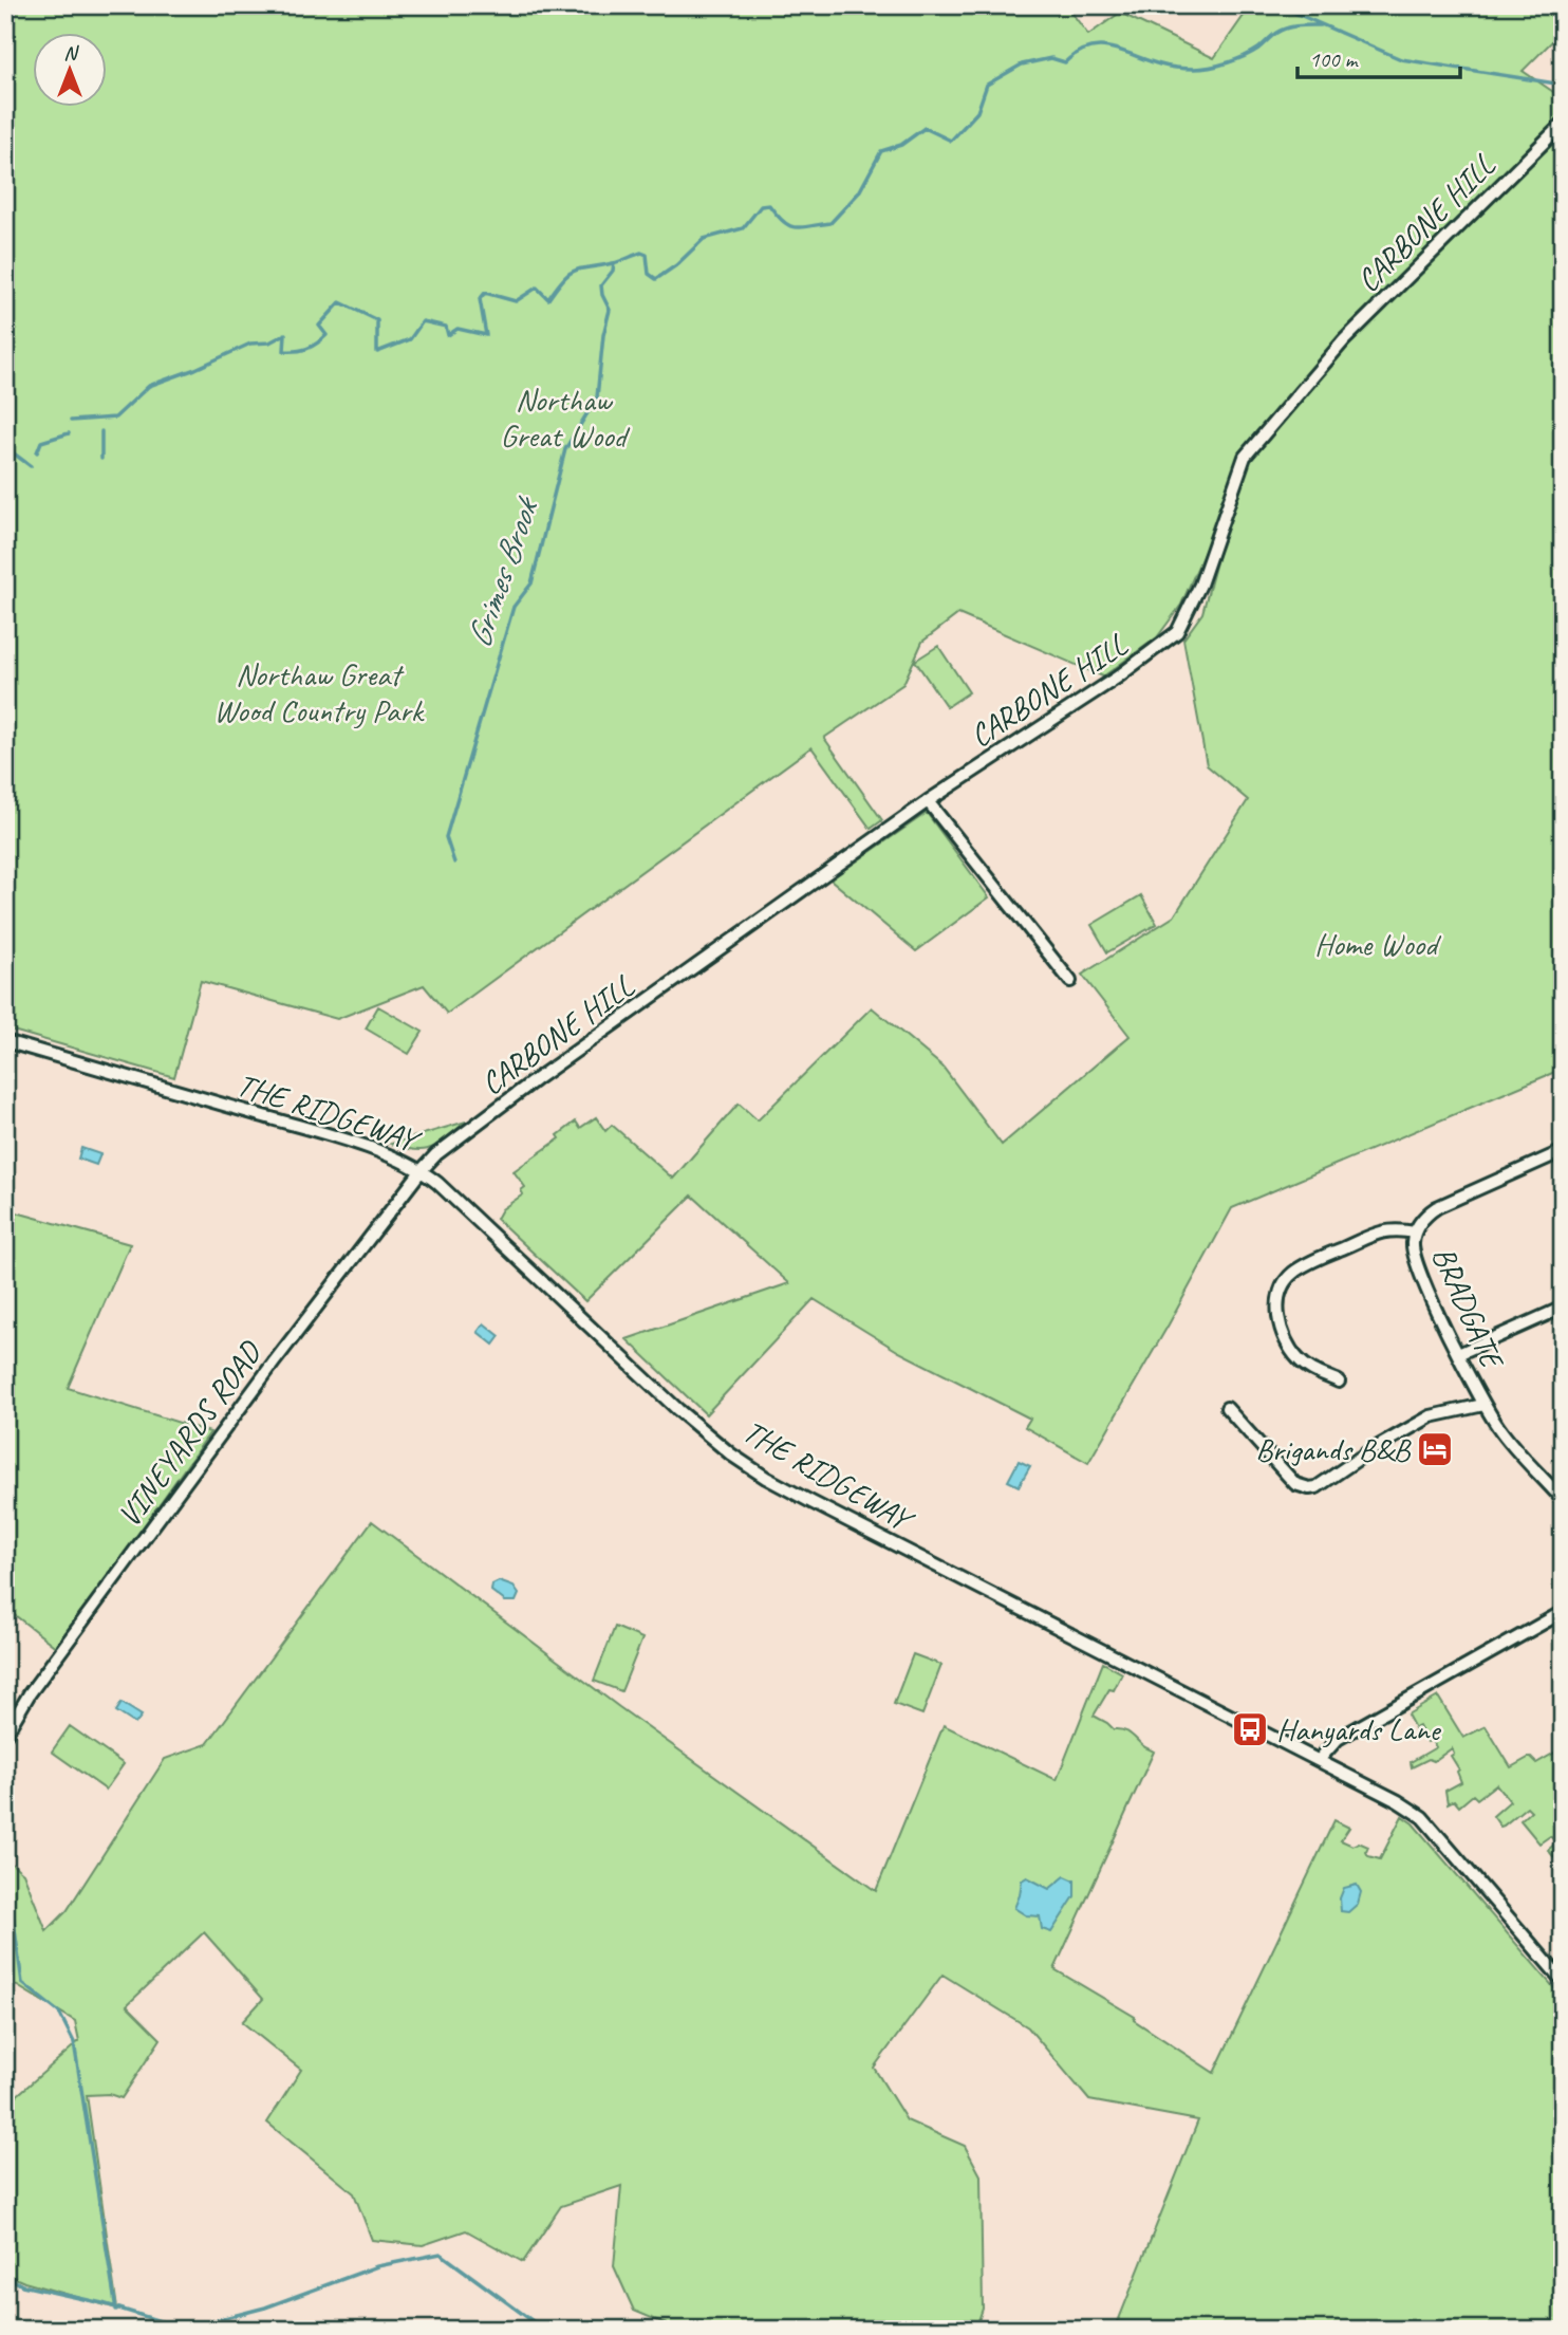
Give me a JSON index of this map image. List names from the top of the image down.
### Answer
{
  "streets": {
    "street": [
      "CARBONE HILL",
      "THE RIDGEWAY",
      "BRADGATE",
      "VINEYARDS ROAD"
    ]
  },
  "crossings": [
    ["CARBONE HILL", "THE RIDGEWAY"],
    ["CARBONE HILL", "VINEYARDS ROAD"],
    ["THE RIDGEWAY", "VINEYARDS ROAD"]
  ],
  "water": ["Grimes Brook"],
  "parks": ["Northaw Great Wood", "Northaw Great Wood Country Park", "Home Wood"],
  "places": {
    "hotel": ["Brigands B&B"],
    "bus stop": ["Hanyards Lane"]
  },
  "scale_bar": "100 m",
  "north": "top"
}
